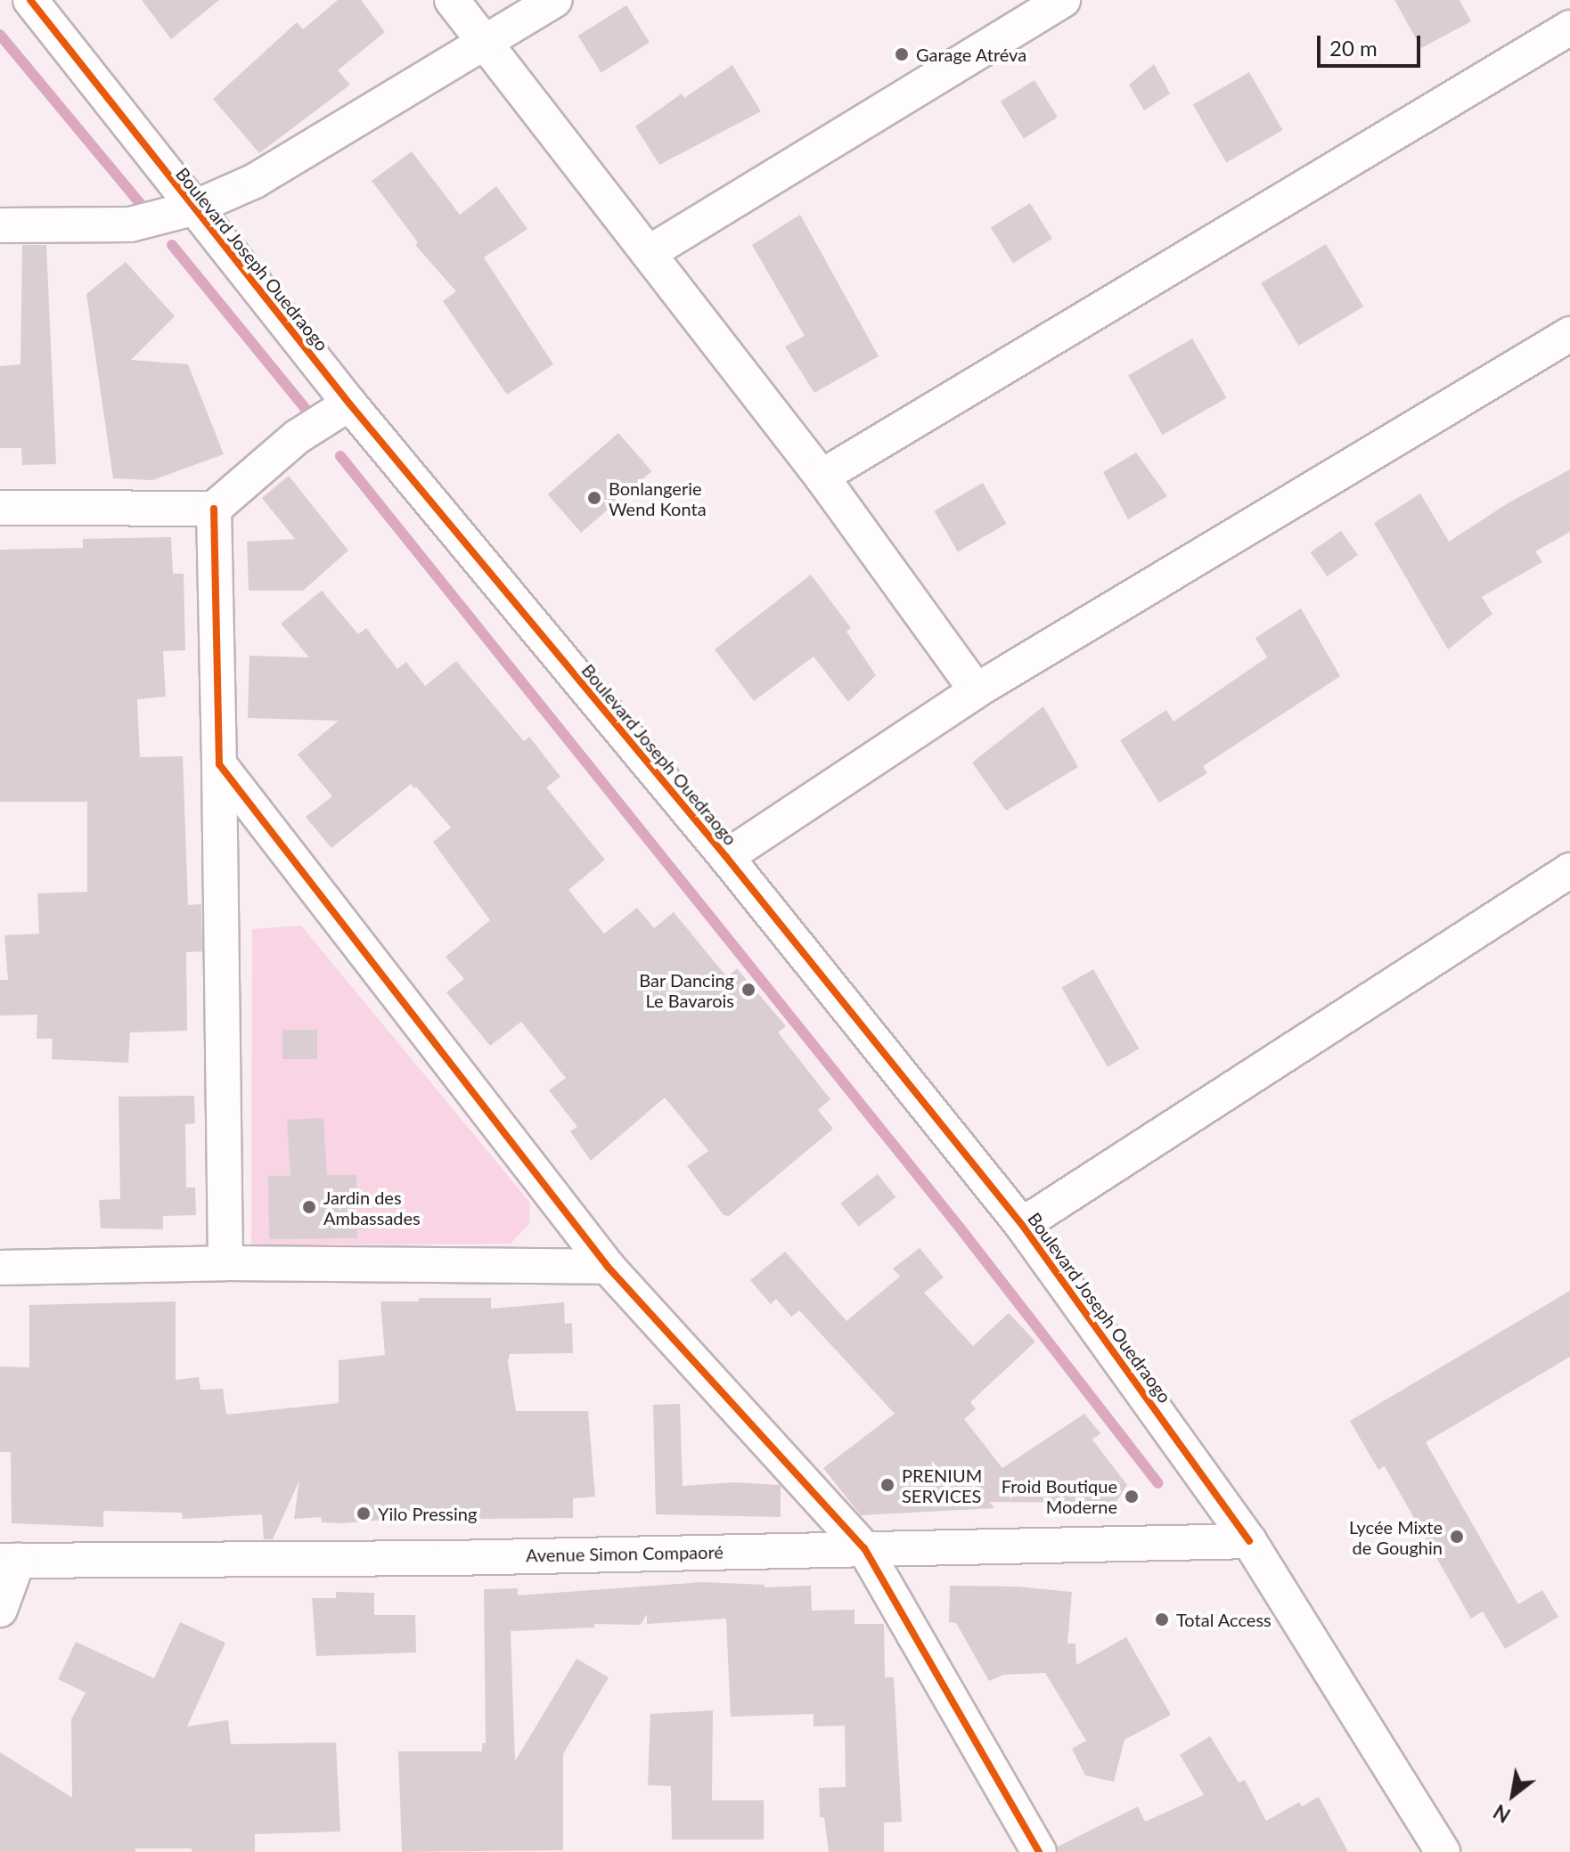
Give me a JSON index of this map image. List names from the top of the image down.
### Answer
{
  "streets": {
    "street": ["Boulevard Joseph Ouedraogo", "Avenue Simon Compaoré"]
  },
  "crossings": [
    ["Boulevard Joseph Ouedraogo", "Avenue Simon Compaoré"]
  ],
  "places": [
    "Garage Atréva",
    "Bonlangerie Wend Konta",
    "Bar Dancing Le Bavarois",
    "Jardin des Ambassades",
    "PRENIUM SERVICES",
    "Froid Boutique Moderne",
    "Yilo Pressing",
    "Lycée Mixte de Goughin",
    "Total Access"
  ],
  "scale_bar": "20 m",
  "north": "bottom left"
}
